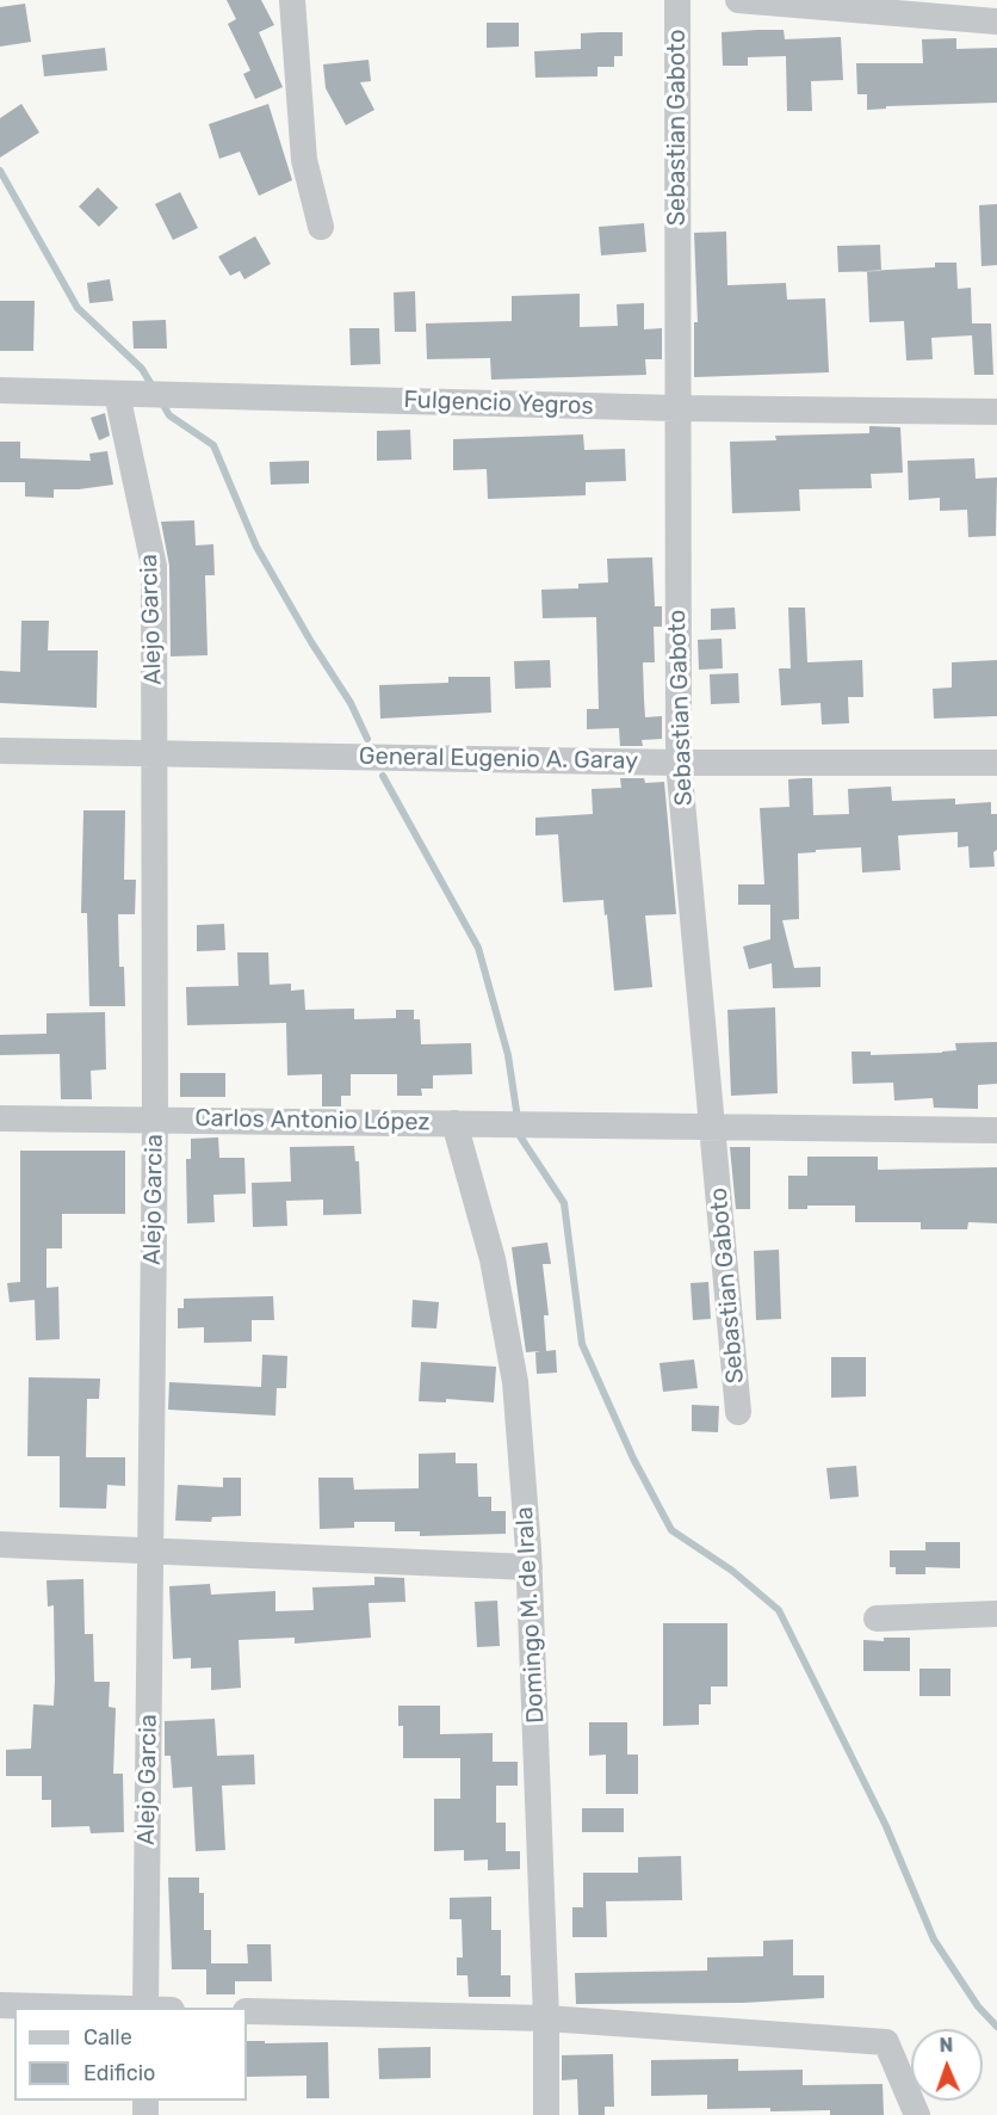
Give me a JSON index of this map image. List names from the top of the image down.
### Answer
{
  "streets": {
    "street": [
      "Sebastian Gaboto",
      "Fulgencio Yegros",
      "Alejo Garcia",
      "General Eugenio A. Garay",
      "Carlos Antonio López",
      "Domingo M. de Irala"
    ]
  },
  "crossings": [
    ["Sebastian Gaboto", "Fulgencio Yegros"],
    ["Sebastian Gaboto", "General Eugenio A. Garay"],
    ["Sebastian Gaboto", "Carlos Antonio López"],
    ["Fulgencio Yegros", "Alejo Garcia"],
    ["Alejo Garcia", "General Eugenio A. Garay"],
    ["Alejo Garcia", "Carlos Antonio López"],
    ["Carlos Antonio López", "Domingo M. de Irala"]
  ],
  "legend": ["Calle", "Edificio"],
  "north": "top"
}
